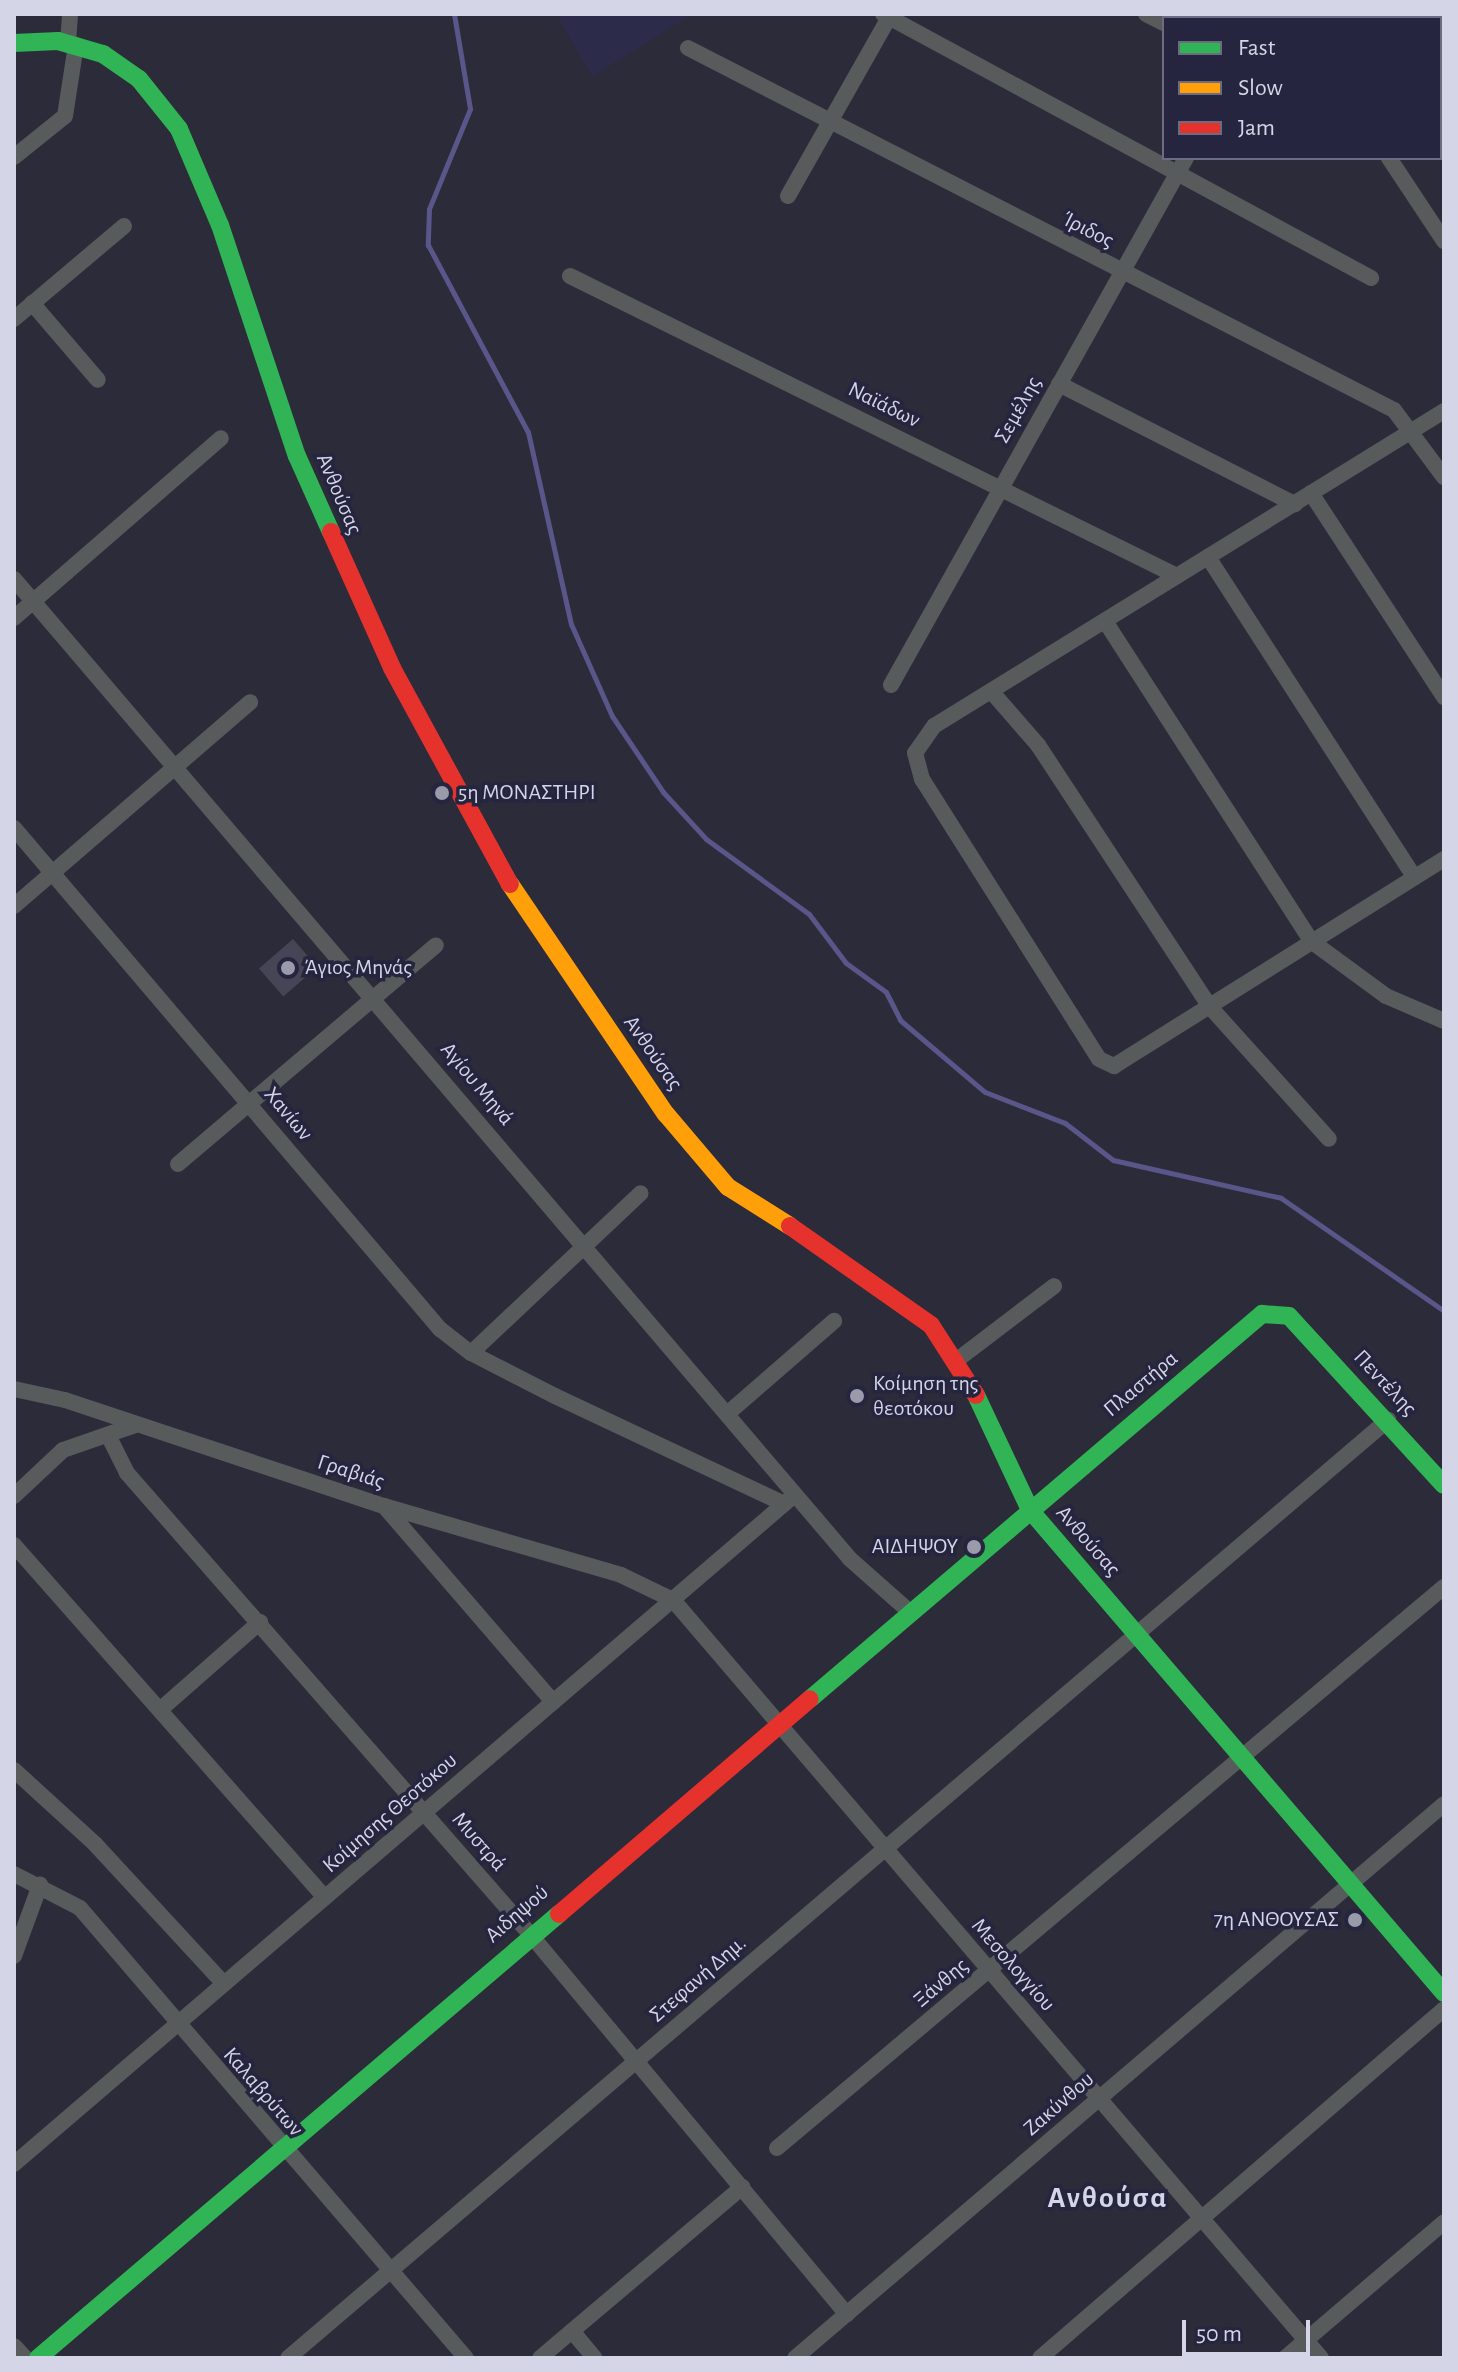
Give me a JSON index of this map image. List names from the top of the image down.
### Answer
{
  "streets": {
    "street": [
      "Ίριδος",
      "Ναϊάδων",
      "Σεμέλης",
      "Ανθούσας",
      "Αγίου Μηνά",
      "Χανίων",
      "Πεντέλης",
      "Πλαστήρα",
      "Γραβιάς",
      "Κοίμησης Θεοτόκου",
      "Μυστρά",
      "Αιδηψού",
      "Μεσολογγίου",
      "Στεφανή Δημ.",
      "Ξάνθης",
      "Καλαβρύτων",
      "Ζακύνθου"
    ]
  },
  "crossings": [
    ["Ίριδος", "Σεμέλης"],
    ["Ναϊάδων", "Σεμέλης"],
    ["Ανθούσας", "Πλαστήρα"],
    ["Ανθούσας", "Αιδηψού"],
    ["Ανθούσας", "Στεφανή Δημ."],
    ["Ανθούσας", "Ξάνθης"],
    ["Ανθούσας", "Ζακύνθου"],
    ["Αγίου Μηνά", "Χανίων"],
    ["Αγίου Μηνά", "Κοίμησης Θεοτόκου"],
    ["Αγίου Μηνά", "Αιδηψού"],
    ["Χανίων", "Κοίμησης Θεοτόκου"],
    ["Πεντέλης", "Πλαστήρα"],
    ["Πεντέλης", "Στεφανή Δημ."],
    ["Πλαστήρα", "Αιδηψού"],
    ["Γραβιάς", "Κοίμησης Θεοτόκου"],
    ["Γραβιάς", "Μεσολογγίου"],
    ["Κοίμησης Θεοτόκου", "Μυστρά"],
    ["Κοίμησης Θεοτόκου", "Μεσολογγίου"],
    ["Κοίμησης Θεοτόκου", "Καλαβρύτων"],
    ["Μυστρά", "Αιδηψού"],
    ["Μυστρά", "Στεφανή Δημ."],
    ["Μυστρά", "Ζακύνθου"],
    ["Αιδηψού", "Μεσολογγίου"],
    ["Αιδηψού", "Καλαβρύτων"],
    ["Μεσολογγίου", "Στεφανή Δημ."],
    ["Μεσολογγίου", "Ξάνθης"],
    ["Μεσολογγίου", "Ζακύνθου"],
    ["Στεφανή Δημ.", "Καλαβρύτων"]
  ],
  "districts": ["Ανθούσα"],
  "places": [
    "5η ΜΟΝΑΣΤΗΡΙ",
    "Άγιος Μηνάς",
    "Κοίμηση της θεοτόκου",
    "ΑΙΔΗΨΟΥ",
    "7η ΑΝΘΟΥΣΑΣ"
  ],
  "legend": ["Fast", "Slow", "Jam"],
  "scale_bar": "50 m"
}
